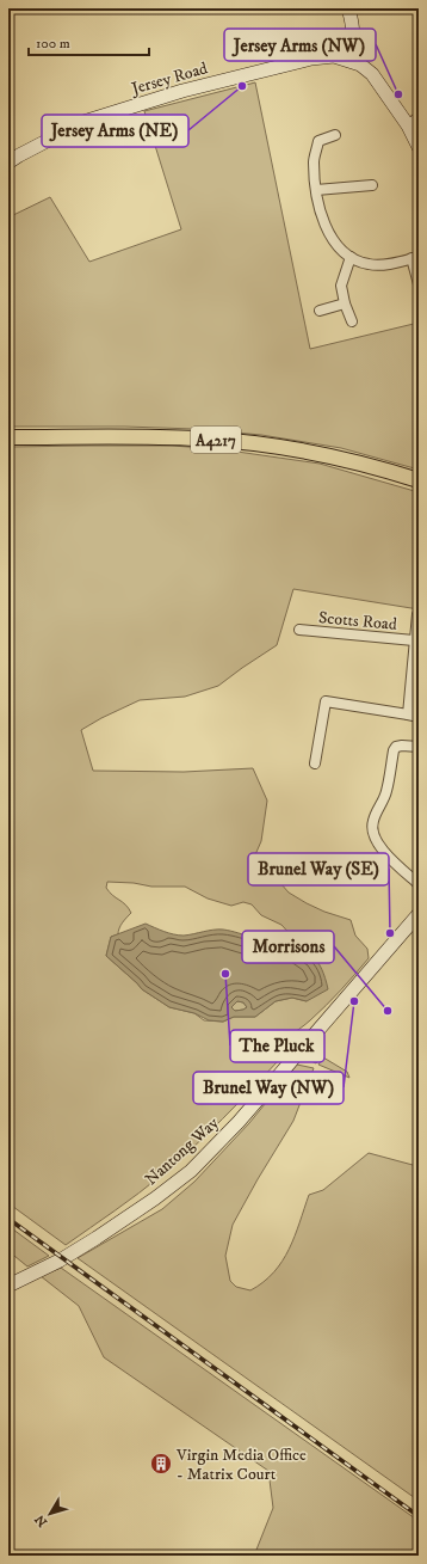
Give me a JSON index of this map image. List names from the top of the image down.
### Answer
{
  "streets": {
    "main road": ["A4217"],
    "street": ["Jersey Road", "Scotts Road", "Nantong Way"]
  },
  "places": {
    "other": [
      "Jersey Arms (NE)",
      "Jersey Arms (NW)",
      "Brunel Way (SE)",
      "The Pluck",
      "Brunel Way (NW)",
      "Morrisons"
    ],
    "building": ["Virgin Media Office - Matrix Court"]
  },
  "scale_bar": "100 m",
  "north": "bottom left"
}
